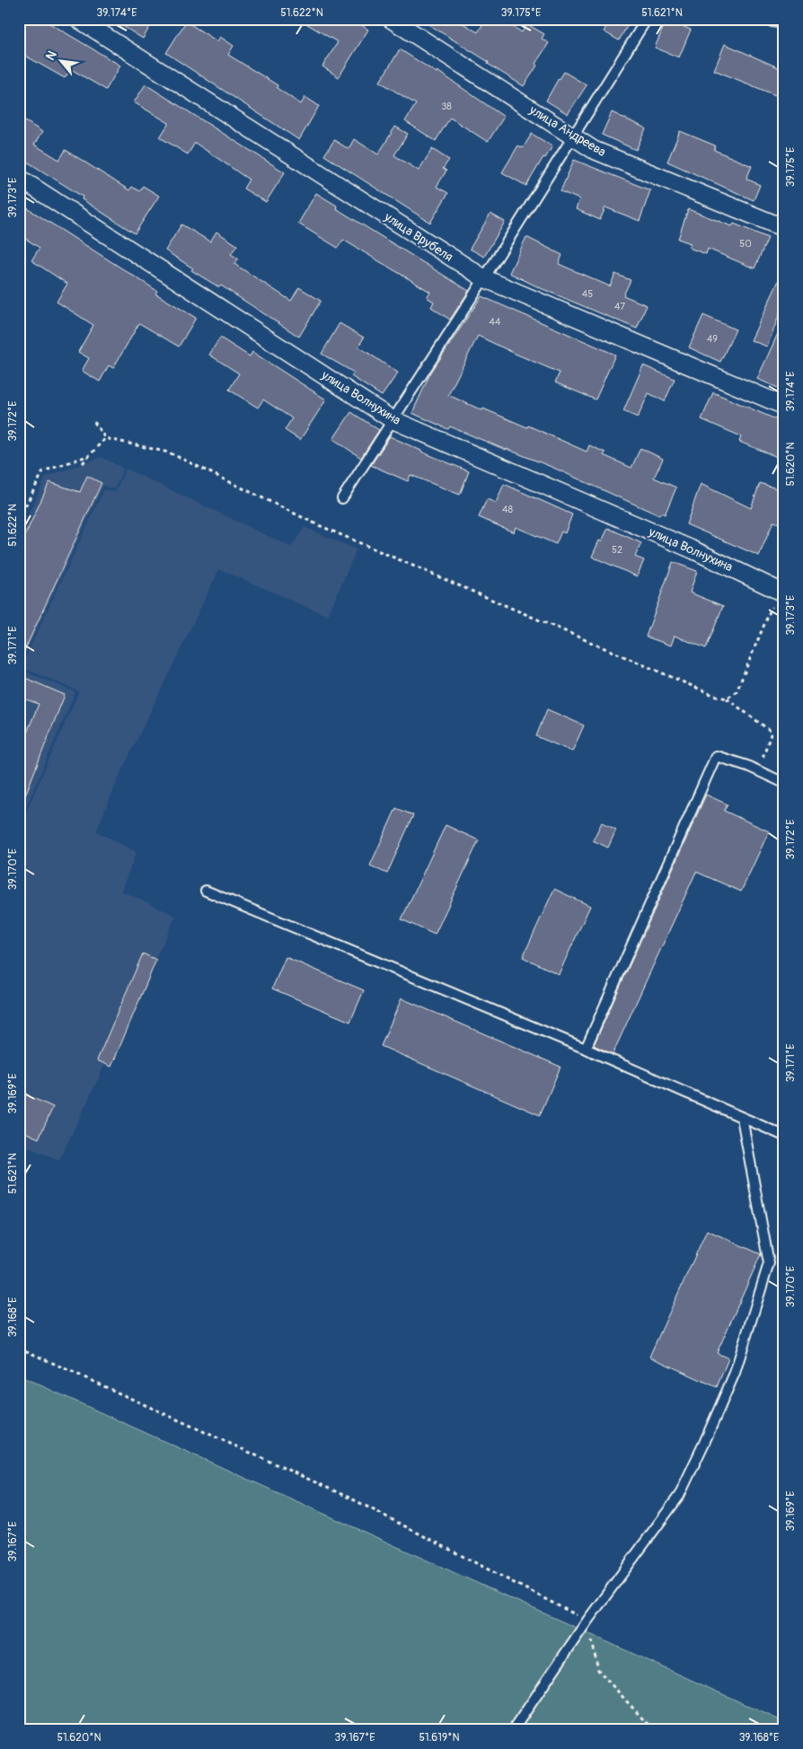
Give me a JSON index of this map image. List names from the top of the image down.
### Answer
{
  "streets": {
    "street": ["улица Андреева", "улица Врубеля", "улица Волнухина"]
  },
  "house_numbers": [
    "38",
    "50",
    "45",
    "47",
    "44",
    "49",
    "48",
    "52"
  ],
  "north": "top left",
  "coordinates": [
    "39.174°E",
    "51.622°N",
    "39.175°E",
    "51.621°N",
    "39.173°E",
    "39.172°E",
    "51.620°N",
    "39.171°E",
    "39.170°E",
    "39.169°E",
    "39.168°E",
    "39.167°E",
    "51.619°N"
  ]
}
